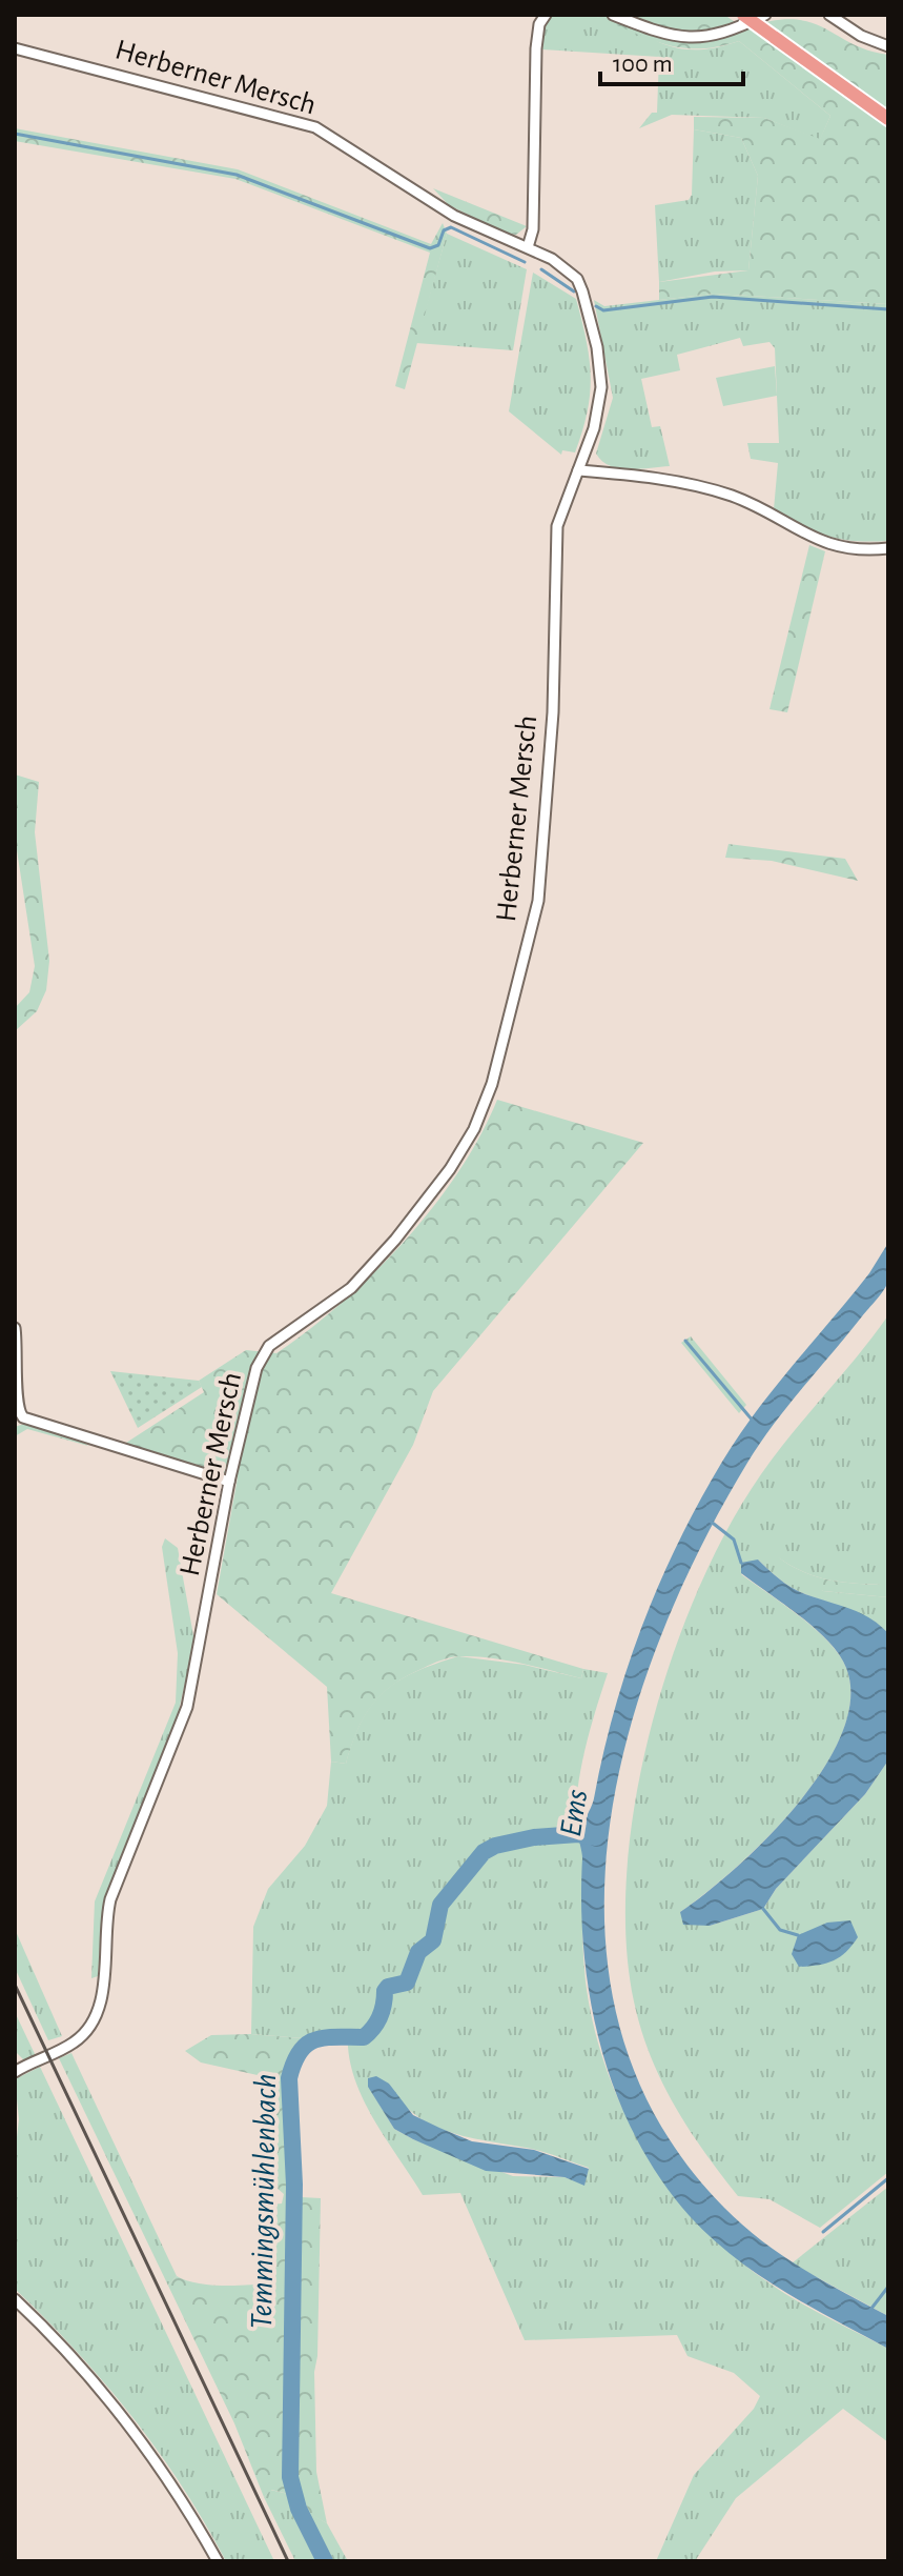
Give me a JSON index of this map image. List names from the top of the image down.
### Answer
{
  "streets": {
    "street": ["Herberner Mersch"]
  },
  "water": ["Ems", "Temmingsmühlenbach"],
  "scale_bar": "100 m"
}
